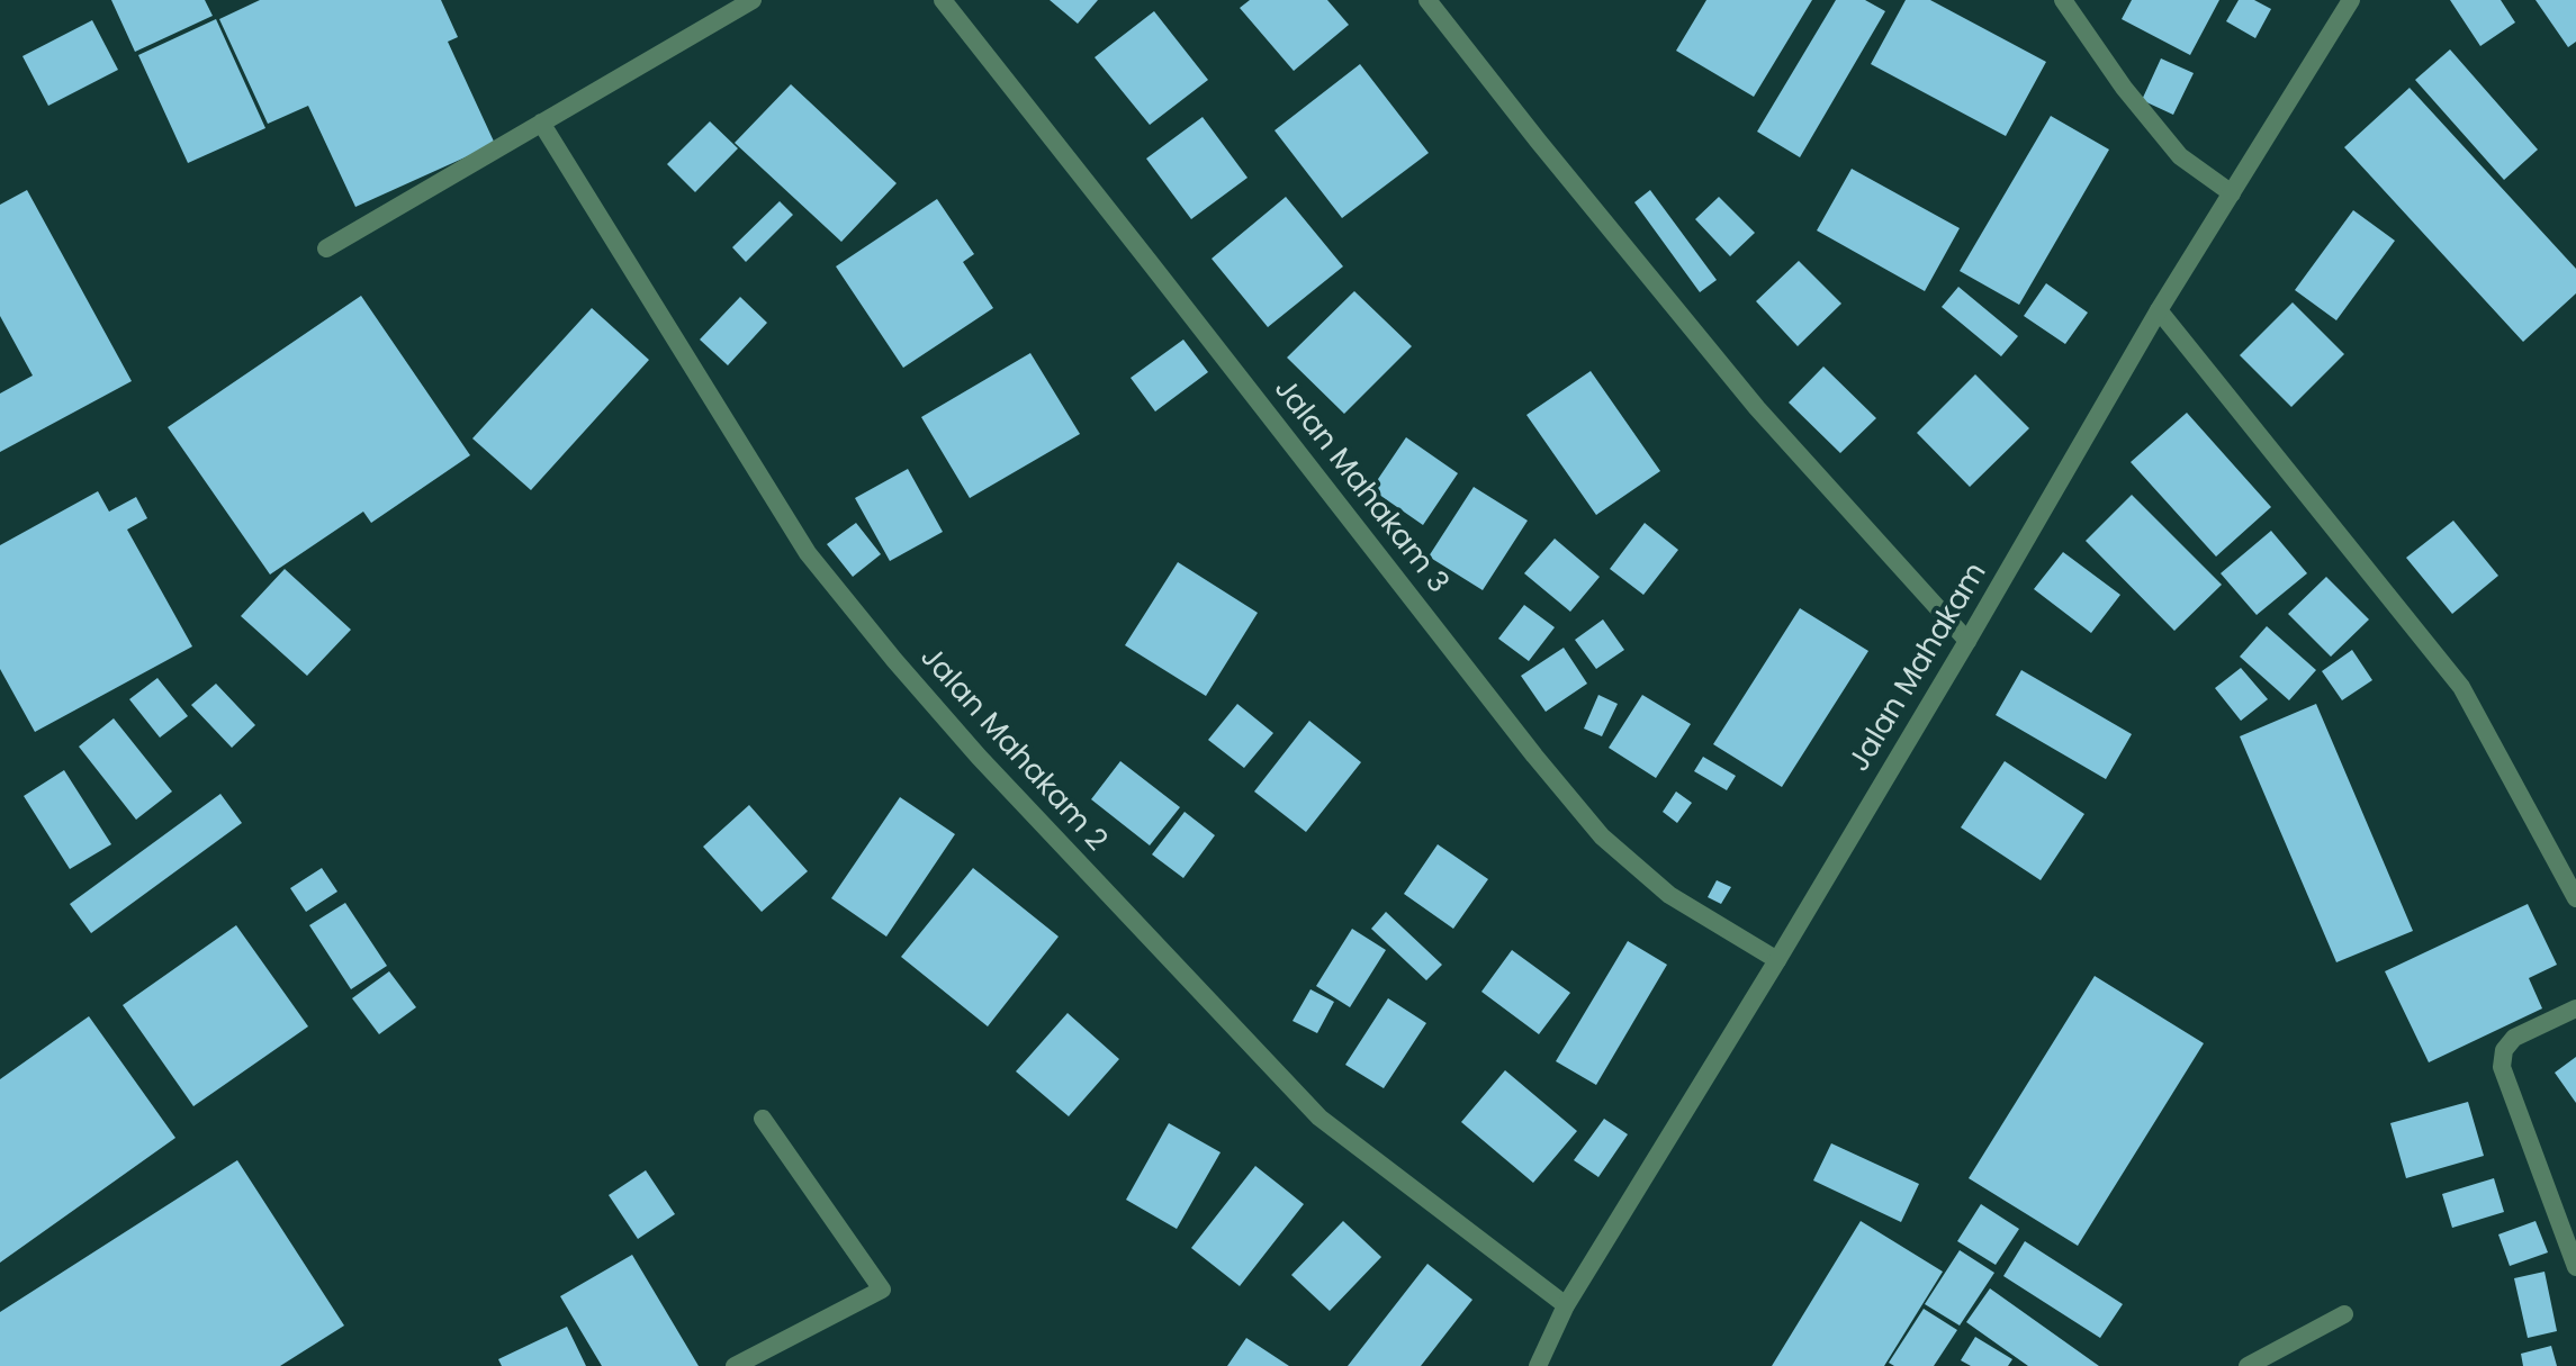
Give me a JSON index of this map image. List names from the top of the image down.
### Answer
{
  "streets": {
    "street": ["Jalan Mahakam 3", "Jalan Mahakam", "Jalan Mahakam 2"]
  },
  "crossings": [
    ["Jalan Mahakam 3", "Jalan Mahakam"],
    ["Jalan Mahakam", "Jalan Mahakam 2"]
  ]
}
